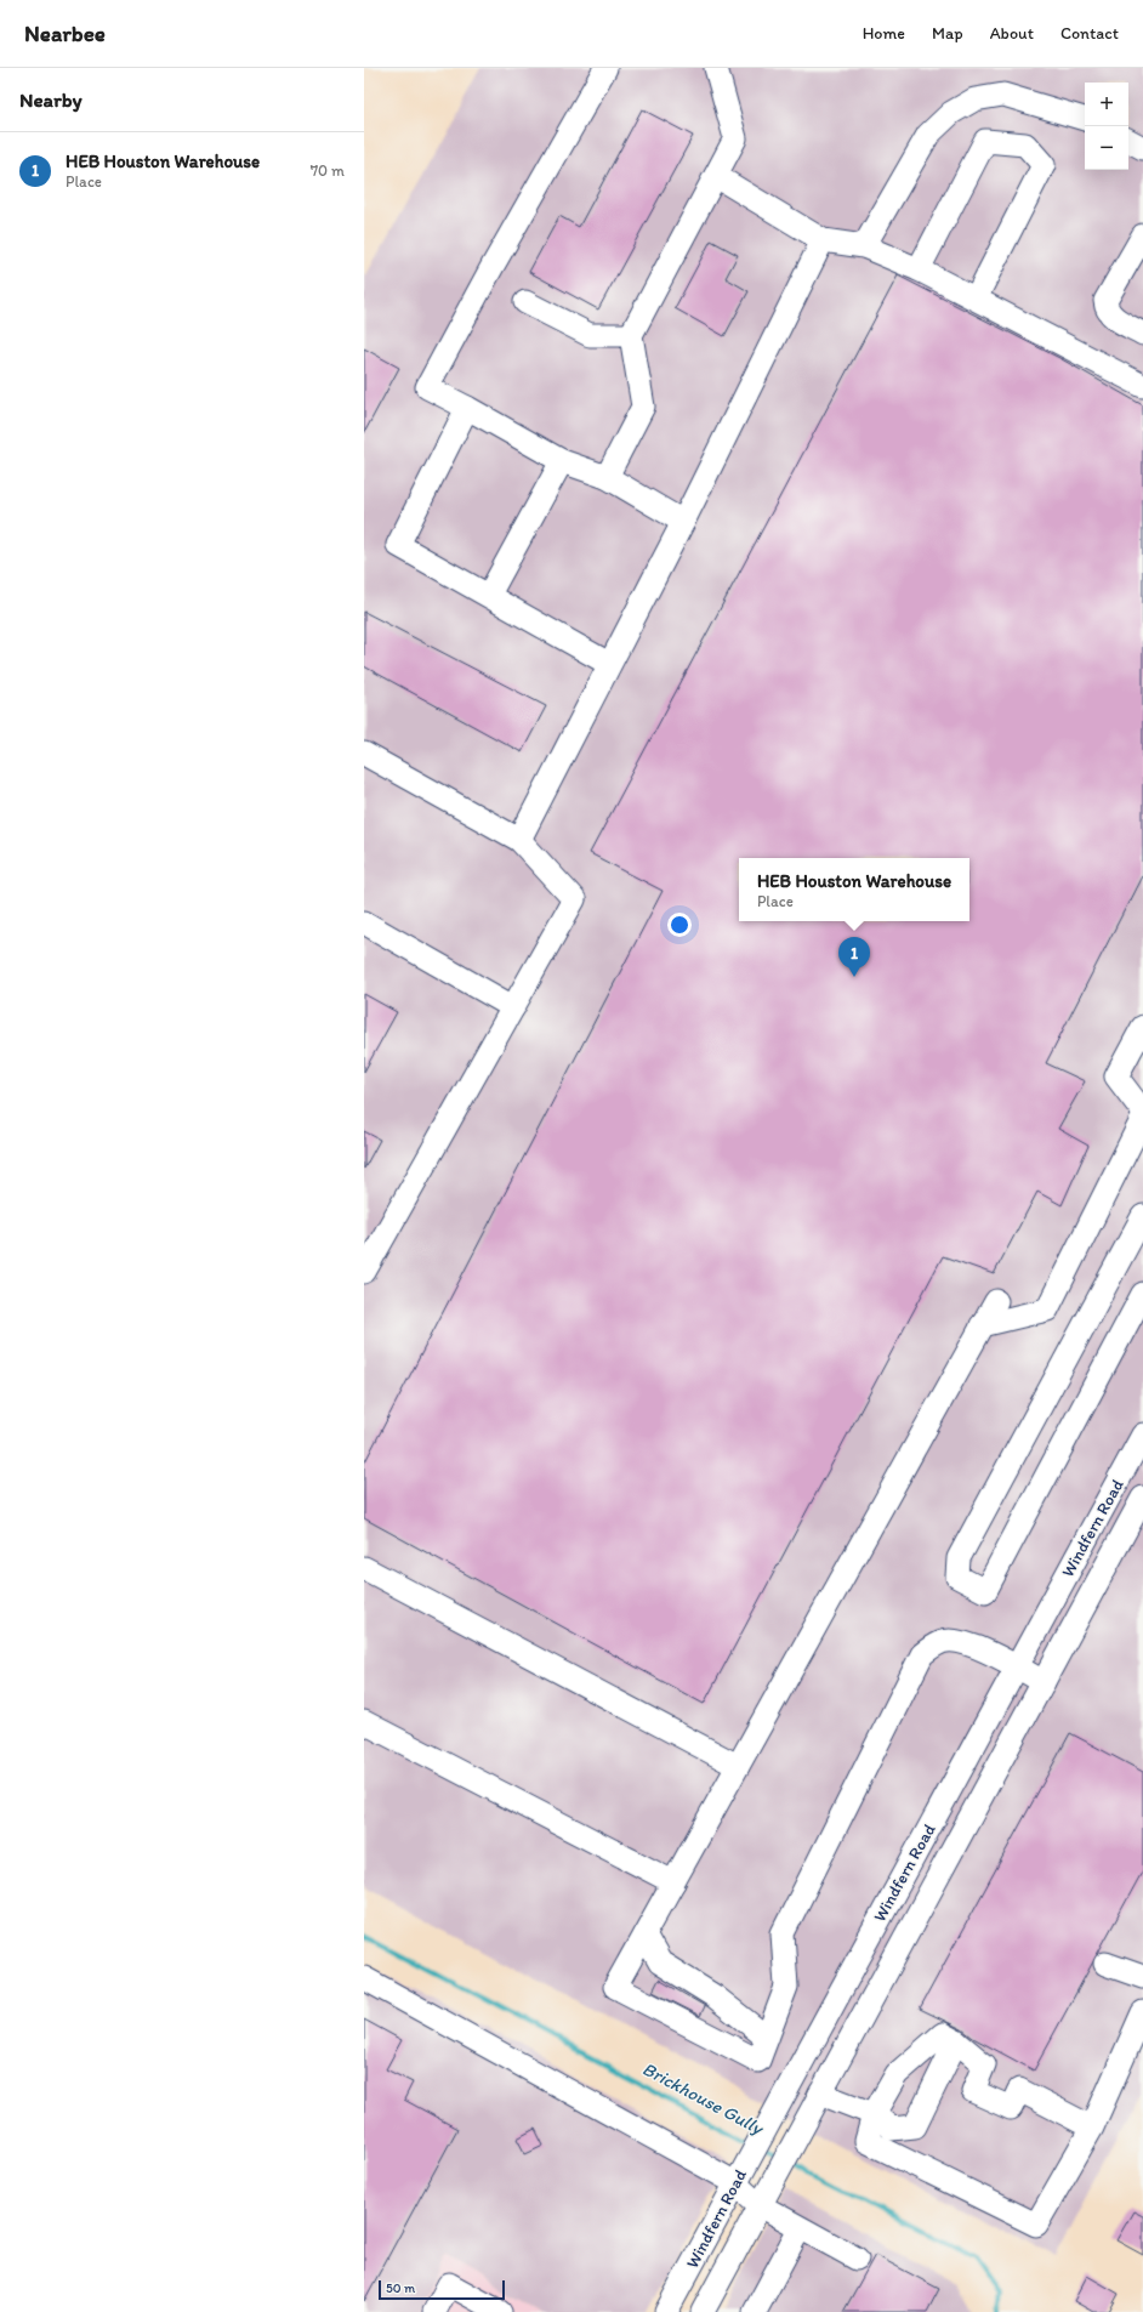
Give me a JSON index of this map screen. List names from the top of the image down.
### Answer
{
  "streets": {
    "street": ["Windfern Road"]
  },
  "water": ["Brickhouse Gully"],
  "scale_bar": "50 m",
  "page": {
    "header": "Nearbee",
    "nav": [
      "Home",
      "Map",
      "About",
      "Contact"
    ],
    "heading": "Nearby",
    "map_buttons": ["+", "−"],
    "list": [
      {
        "mark": "1",
        "name": "HEB Houston Warehouse",
        "note": "Place",
        "value": "70 m"
      }
    ],
    "popup": ["HEB Houston Warehouse", "Place"],
    "pins": "1",
    "scale": "50 m"
  }
}
